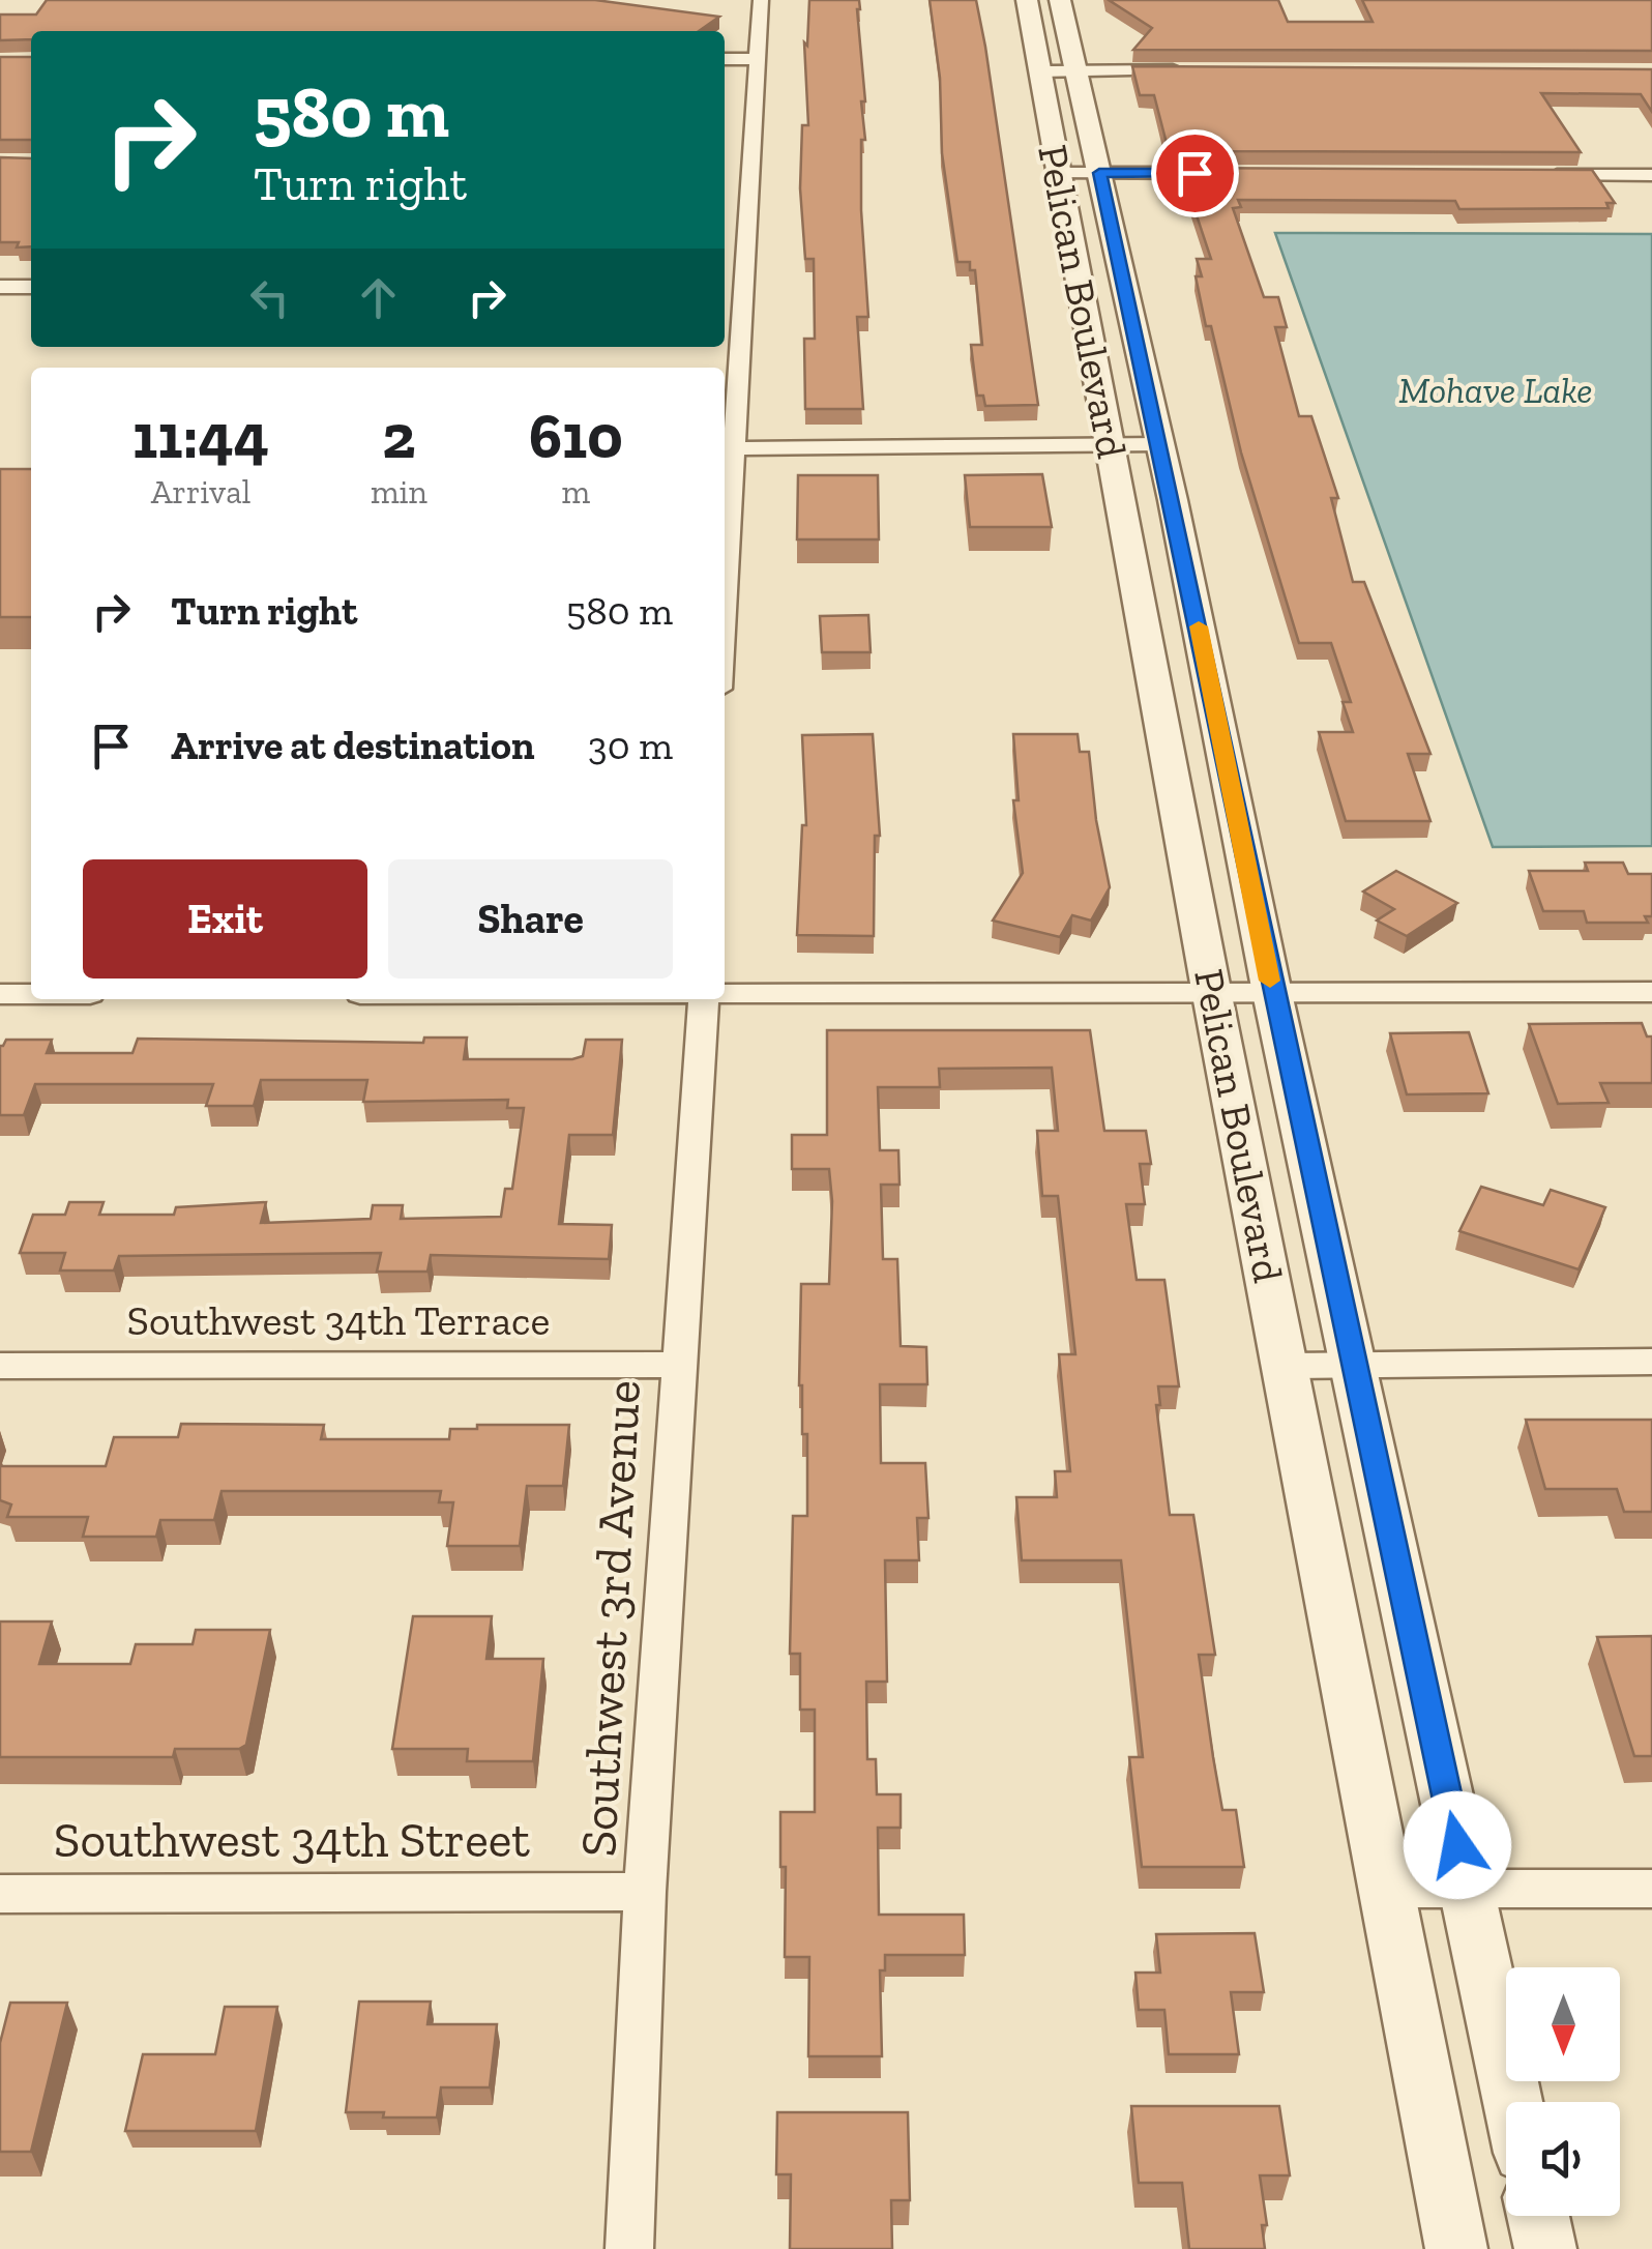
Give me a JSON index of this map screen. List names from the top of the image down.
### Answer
{
  "streets": {
    "street": [
      "Pelican Boulevard",
      "Southwest 34th Terrace",
      "Southwest 3rd Avenue",
      "Southwest 34th Street"
    ]
  },
  "crossings": [
    ["Southwest 34th Terrace", "Southwest 3rd Avenue"],
    ["Southwest 3rd Avenue", "Southwest 34th Street"]
  ],
  "water": ["Mohave Lake"],
  "north": "bottom",
  "page": {
    "turn": ["580 m", "Turn right"],
    "eta": [
      "11:44",
      "Arrival",
      "2",
      "min",
      "610",
      "m"
    ],
    "list": [
      {
        "name": "Turn right",
        "value": "580 m"
      },
      {
        "name": "Arrive at destination",
        "value": "30 m"
      }
    ],
    "buttons": ["Exit", "Share"]
  }
}
